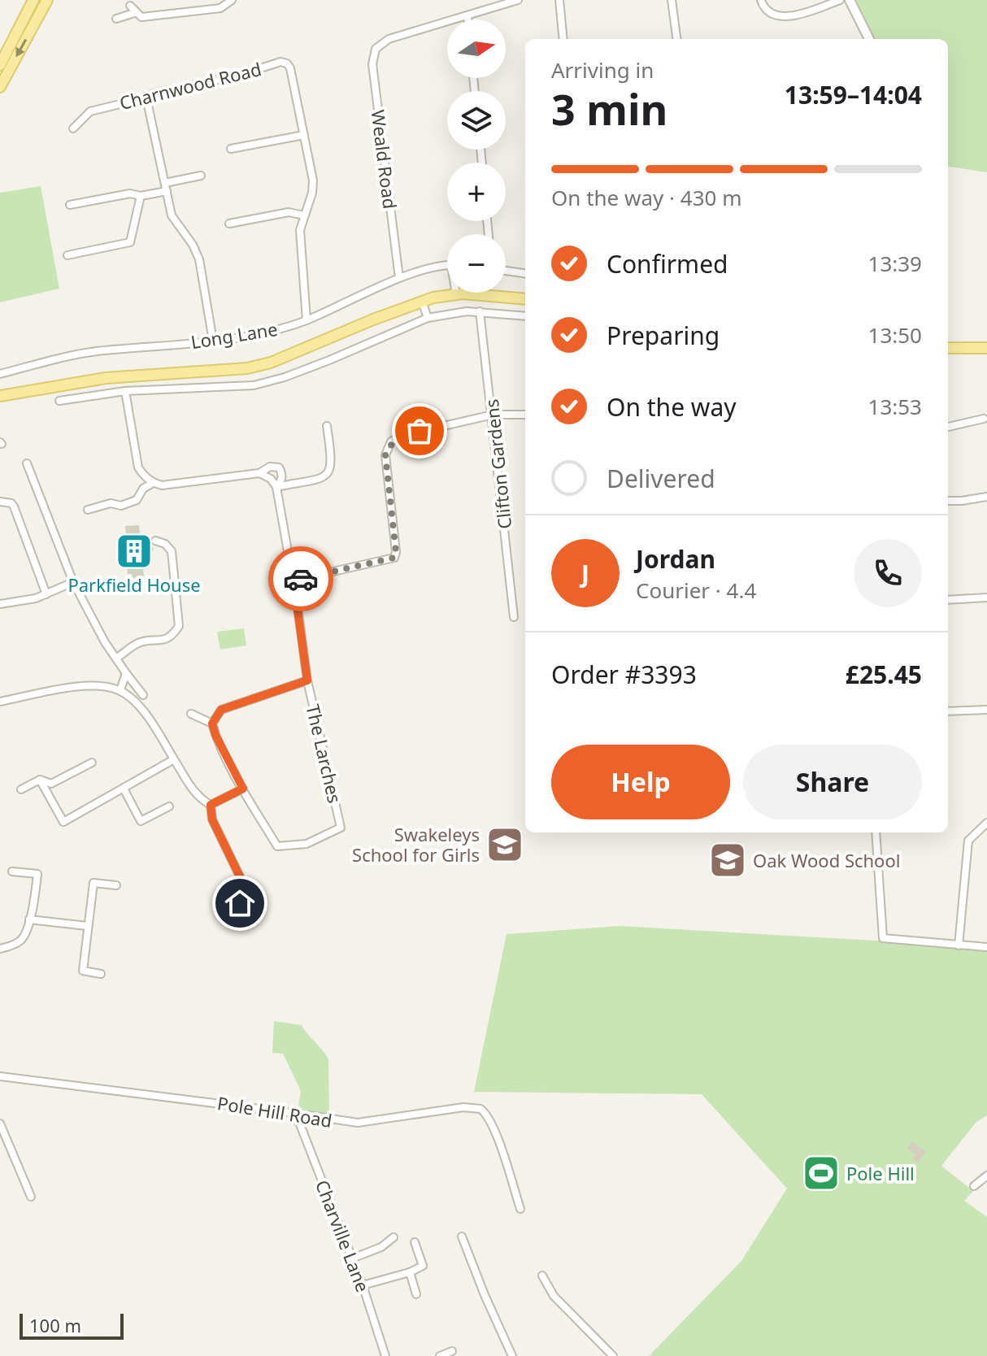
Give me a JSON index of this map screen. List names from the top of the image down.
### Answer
{
  "streets": {
    "main road": ["Long Lane"],
    "street": [
      "Charnwood Road",
      "Weald Road",
      "Clifton Gardens",
      "The Larches",
      "Pole Hill Road",
      "Charville Lane"
    ]
  },
  "crossings": [
    ["Charnwood Road", "Long Lane"],
    ["Weald Road", "Long Lane"],
    ["Pole Hill Road", "Charville Lane"]
  ],
  "places": {
    "building": ["Parkfield House"],
    "school or university": ["Swakeleys School for Girls", "Oak Wood School"],
    "sports": ["Pole Hill"]
  },
  "scale_bar": "100 m",
  "north": "right",
  "page": {
    "map_buttons": ["+", "−"],
    "heading": ["3 min", "Arriving in", "13:59–14:04"],
    "panel": [
      "Jordan",
      "Courier · 4.4",
      "Order #3393",
      "£25.45"
    ],
    "bar": "On the way · 430 m",
    "list": [
      ["Confirmed", "13:39"],
      ["Preparing", "13:50"],
      ["On the way", "13:53"],
      "Delivered"
    ],
    "round": "J",
    "buttons": ["Help", "Share"],
    "scale": "100 m"
  }
}
